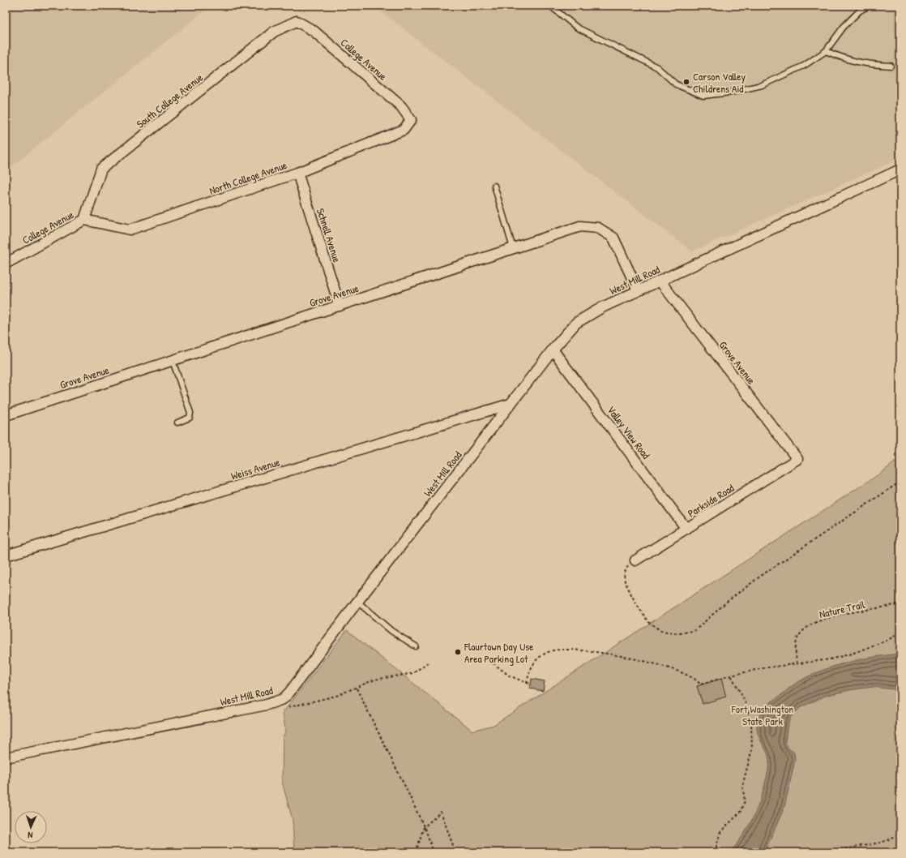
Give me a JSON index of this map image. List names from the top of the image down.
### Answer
{
  "streets": {
    "street": [
      "College Avenue",
      "South College Avenue",
      "North College Avenue",
      "Schnell Avenue",
      "West Mill Road",
      "Grove Avenue",
      "Valley View Road",
      "Weiss Avenue",
      "Parkside Road"
    ],
    "path": ["Nature Trail"]
  },
  "crossings": [
    ["College Avenue", "South College Avenue"],
    ["College Avenue", "North College Avenue"],
    ["South College Avenue", "North College Avenue"],
    ["North College Avenue", "Schnell Avenue"],
    ["Schnell Avenue", "Grove Avenue"],
    ["West Mill Road", "Grove Avenue"],
    ["West Mill Road", "Valley View Road"],
    ["West Mill Road", "Weiss Avenue"],
    ["Grove Avenue", "Parkside Road"],
    ["Valley View Road", "Parkside Road"]
  ],
  "parks": ["Fort Washington State Park"],
  "places": ["Carson Valley Childrens Aid", "Flourtown Day Use Area Parking Lot"],
  "north": "bottom"
}
